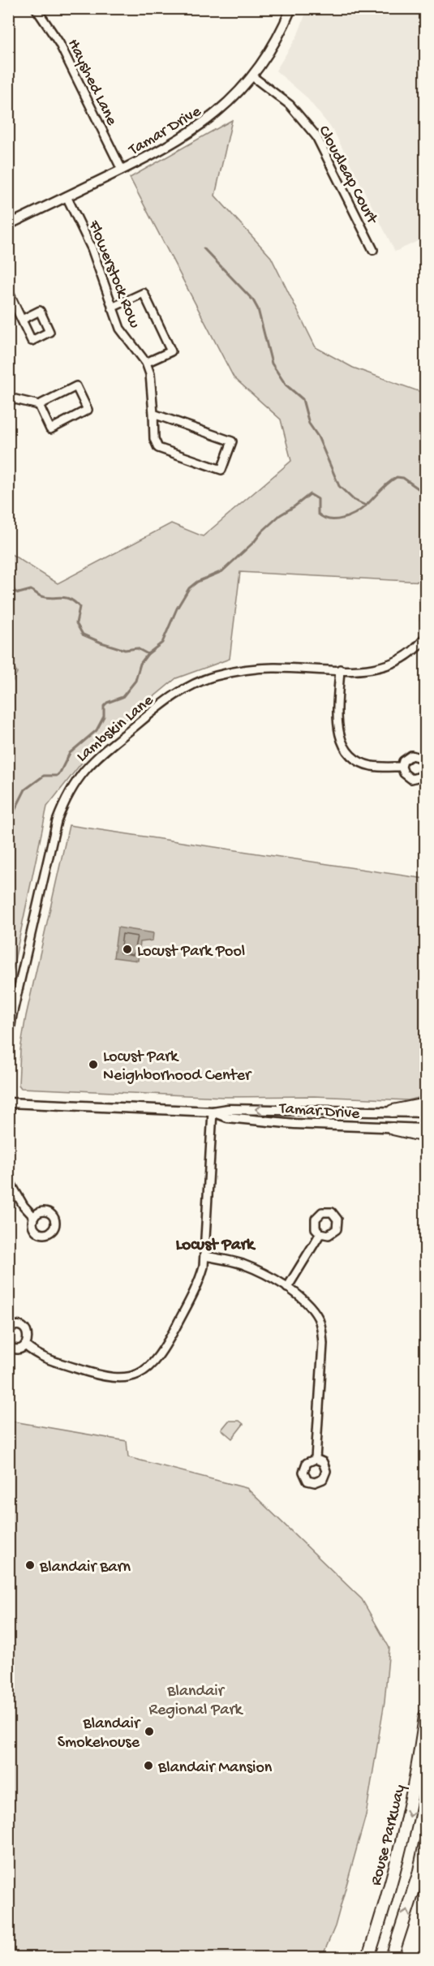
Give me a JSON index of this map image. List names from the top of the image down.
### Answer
{
  "streets": {
    "main road": ["Rouse Parkway"],
    "street": [
      "Hayshed Lane",
      "Tamar Drive",
      "Cloudleap Court",
      "Flowerstock Row",
      "Lambskin Lane"
    ]
  },
  "crossings": [
    ["Hayshed Lane", "Tamar Drive"],
    ["Tamar Drive", "Cloudleap Court"],
    ["Tamar Drive", "Flowerstock Row"]
  ],
  "districts": ["Locust Park"],
  "parks": ["Blandair Regional Park"],
  "places": [
    "Locust Park Pool",
    "Locust Park Neighborhood Center",
    "Blandair Barn",
    "Blandair Smokehouse",
    "Blandair Mansion"
  ]
}
